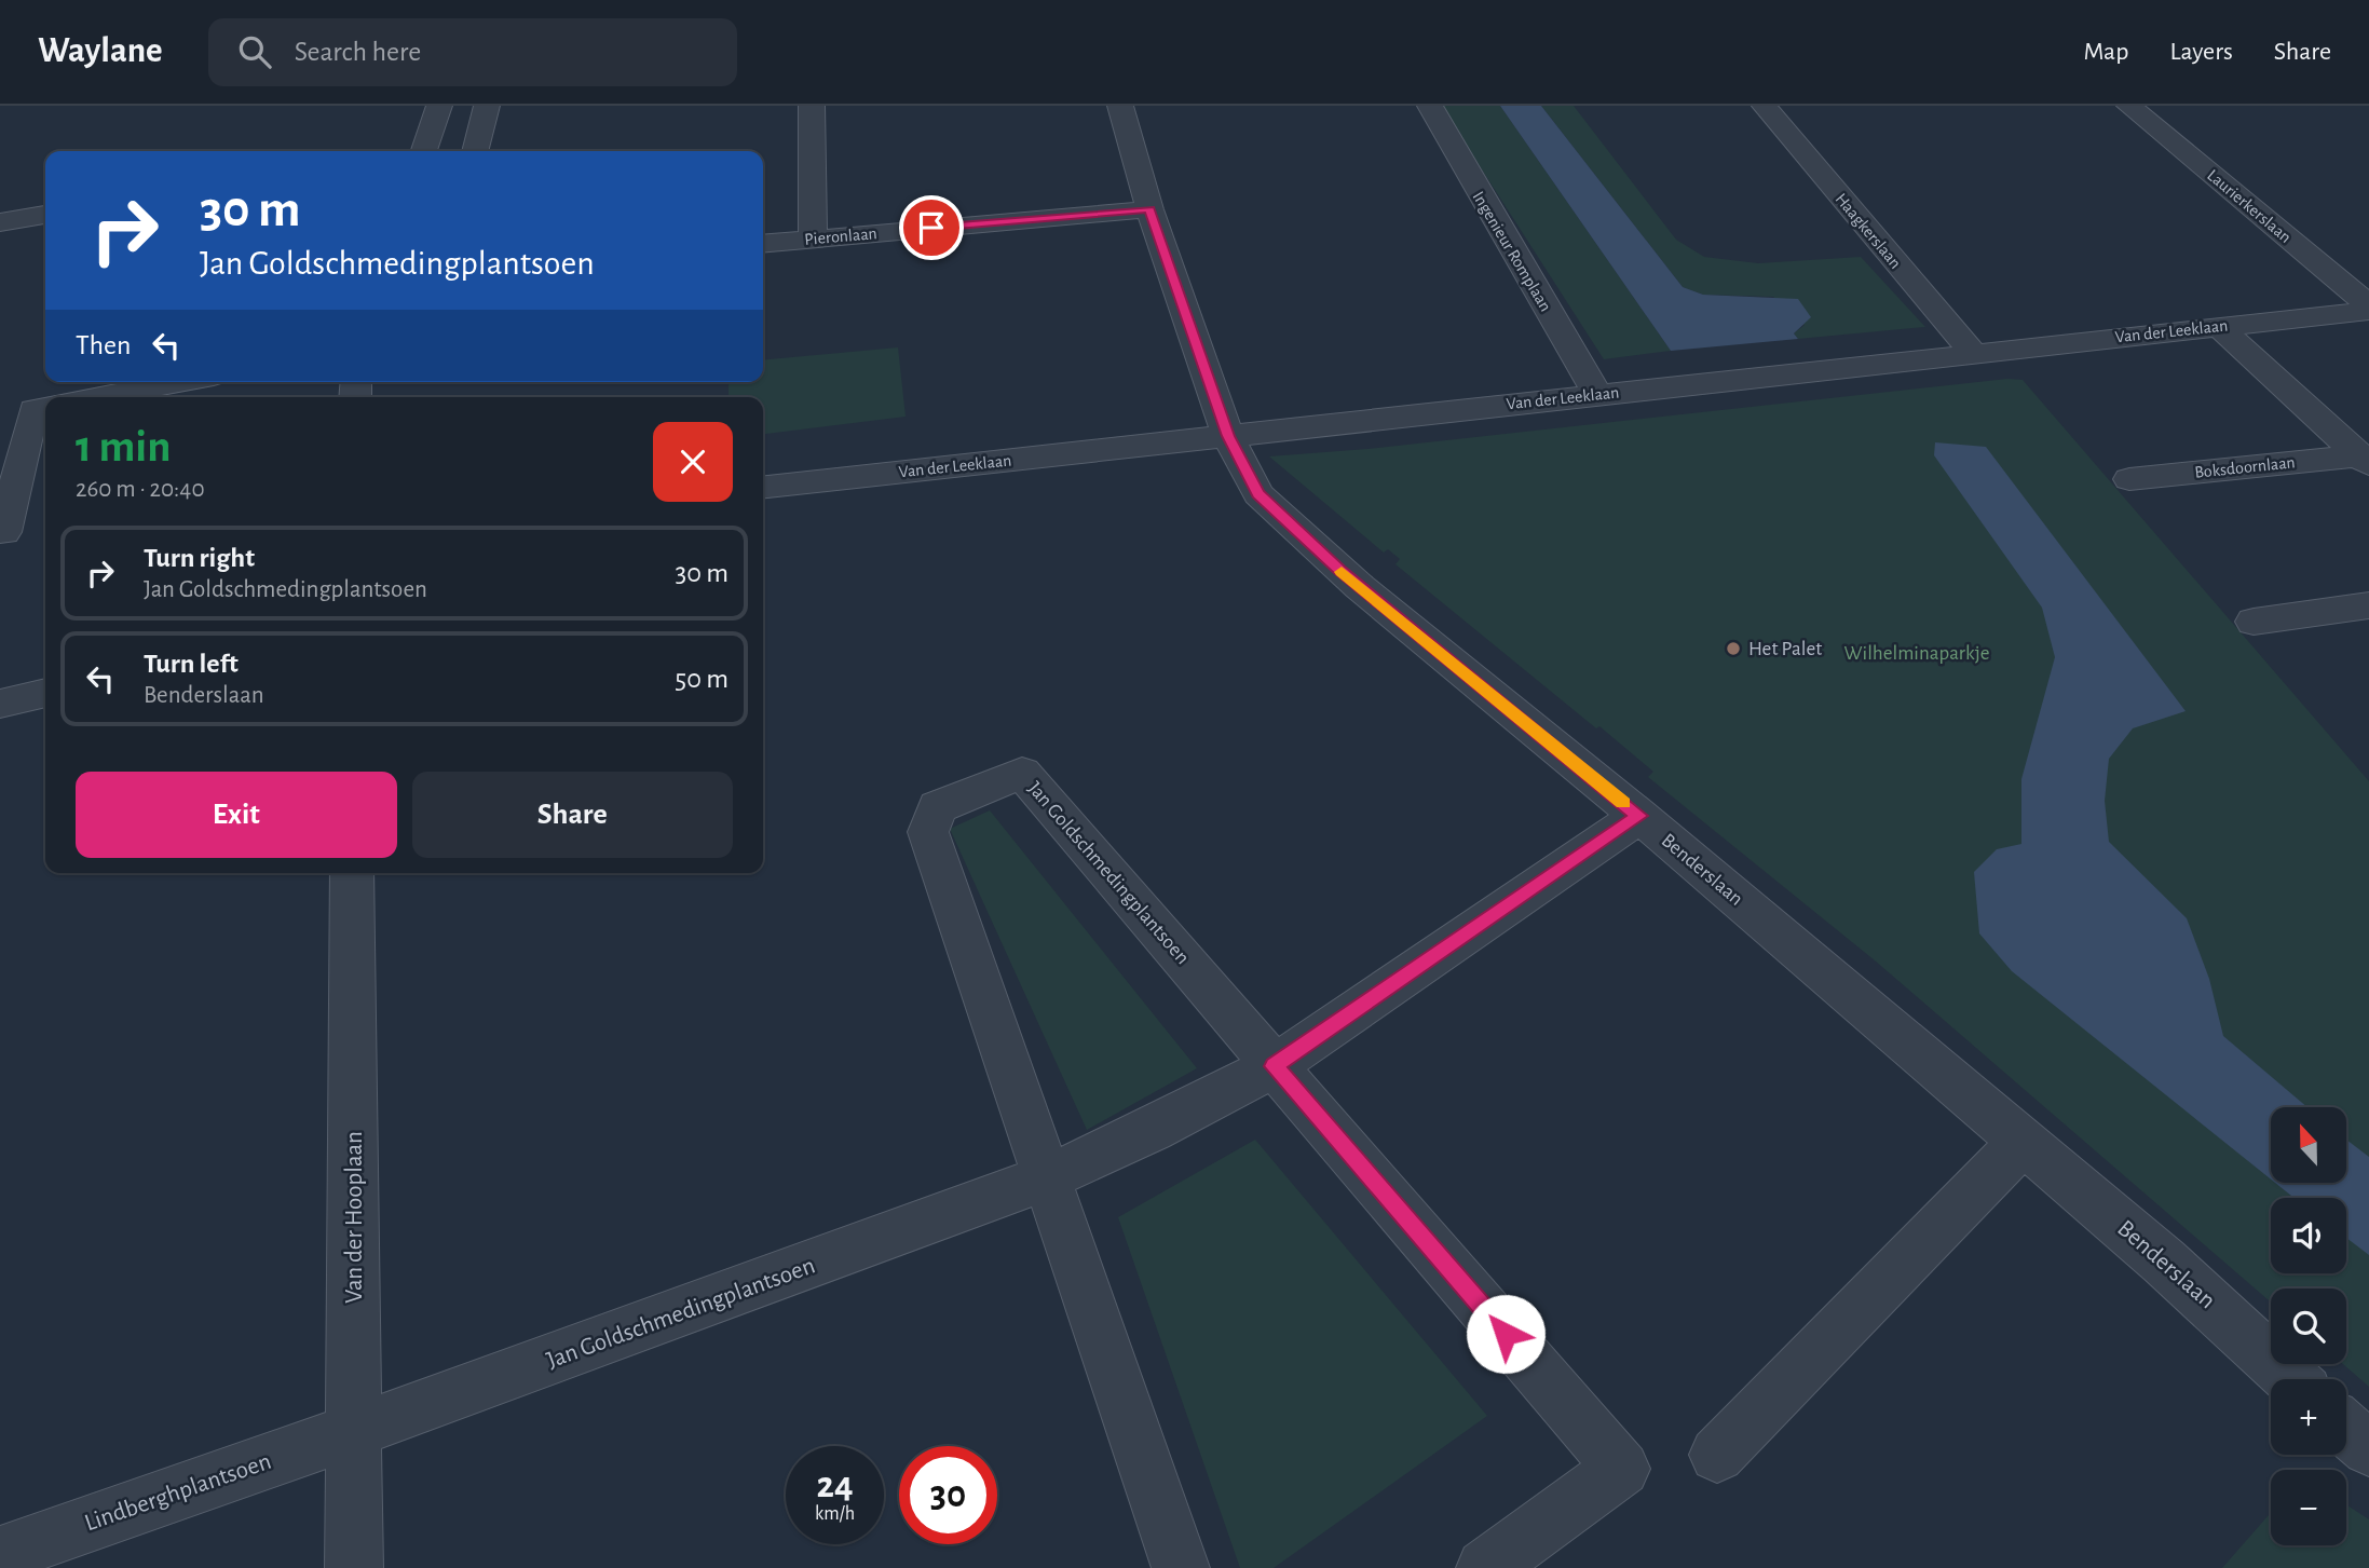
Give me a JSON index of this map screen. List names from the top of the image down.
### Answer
{
  "streets": {
    "street": [
      "Laurierkerslaan",
      "Haagkerslaan",
      "Pieronlaan",
      "Ingenieur Romplaan",
      "Van der Leeklaan",
      "Boksdoornlaan",
      "Benderslaan",
      "Jan Goldschmedingplantsoen",
      "Van der Hooplaan",
      "Lindberghplantsoen"
    ]
  },
  "crossings": [
    ["Laurierkerslaan", "Van der Leeklaan"],
    ["Haagkerslaan", "Van der Leeklaan"],
    ["Pieronlaan", "Benderslaan"],
    ["Ingenieur Romplaan", "Van der Leeklaan"],
    ["Van der Leeklaan", "Boksdoornlaan"],
    ["Van der Leeklaan", "Benderslaan"],
    ["Benderslaan", "Jan Goldschmedingplantsoen"],
    ["Jan Goldschmedingplantsoen", "Van der Hooplaan"],
    ["Jan Goldschmedingplantsoen", "Lindberghplantsoen"],
    ["Van der Hooplaan", "Lindberghplantsoen"]
  ],
  "parks": ["Wilhelminaparkje"],
  "places": ["Het Palet"],
  "north": "top",
  "page": {
    "header": "Waylane",
    "search": "Search here",
    "nav": ["Map", "Layers", "Share"],
    "turn": ["30 m", "Jan Goldschmedingplantsoen"],
    "then": "Then",
    "heading": ["1 min", "260 m · 20:40"],
    "list": [
      {
        "name": "Turn right",
        "note": "Jan Goldschmedingplantsoen",
        "value": "30 m"
      },
      {
        "name": "Turn left",
        "note": "Benderslaan",
        "value": "50 m"
      }
    ],
    "buttons": ["Exit", "Share"],
    "map_buttons": ["+", "−"],
    "speed": "24 km/h",
    "limit": "30"
  }
}
